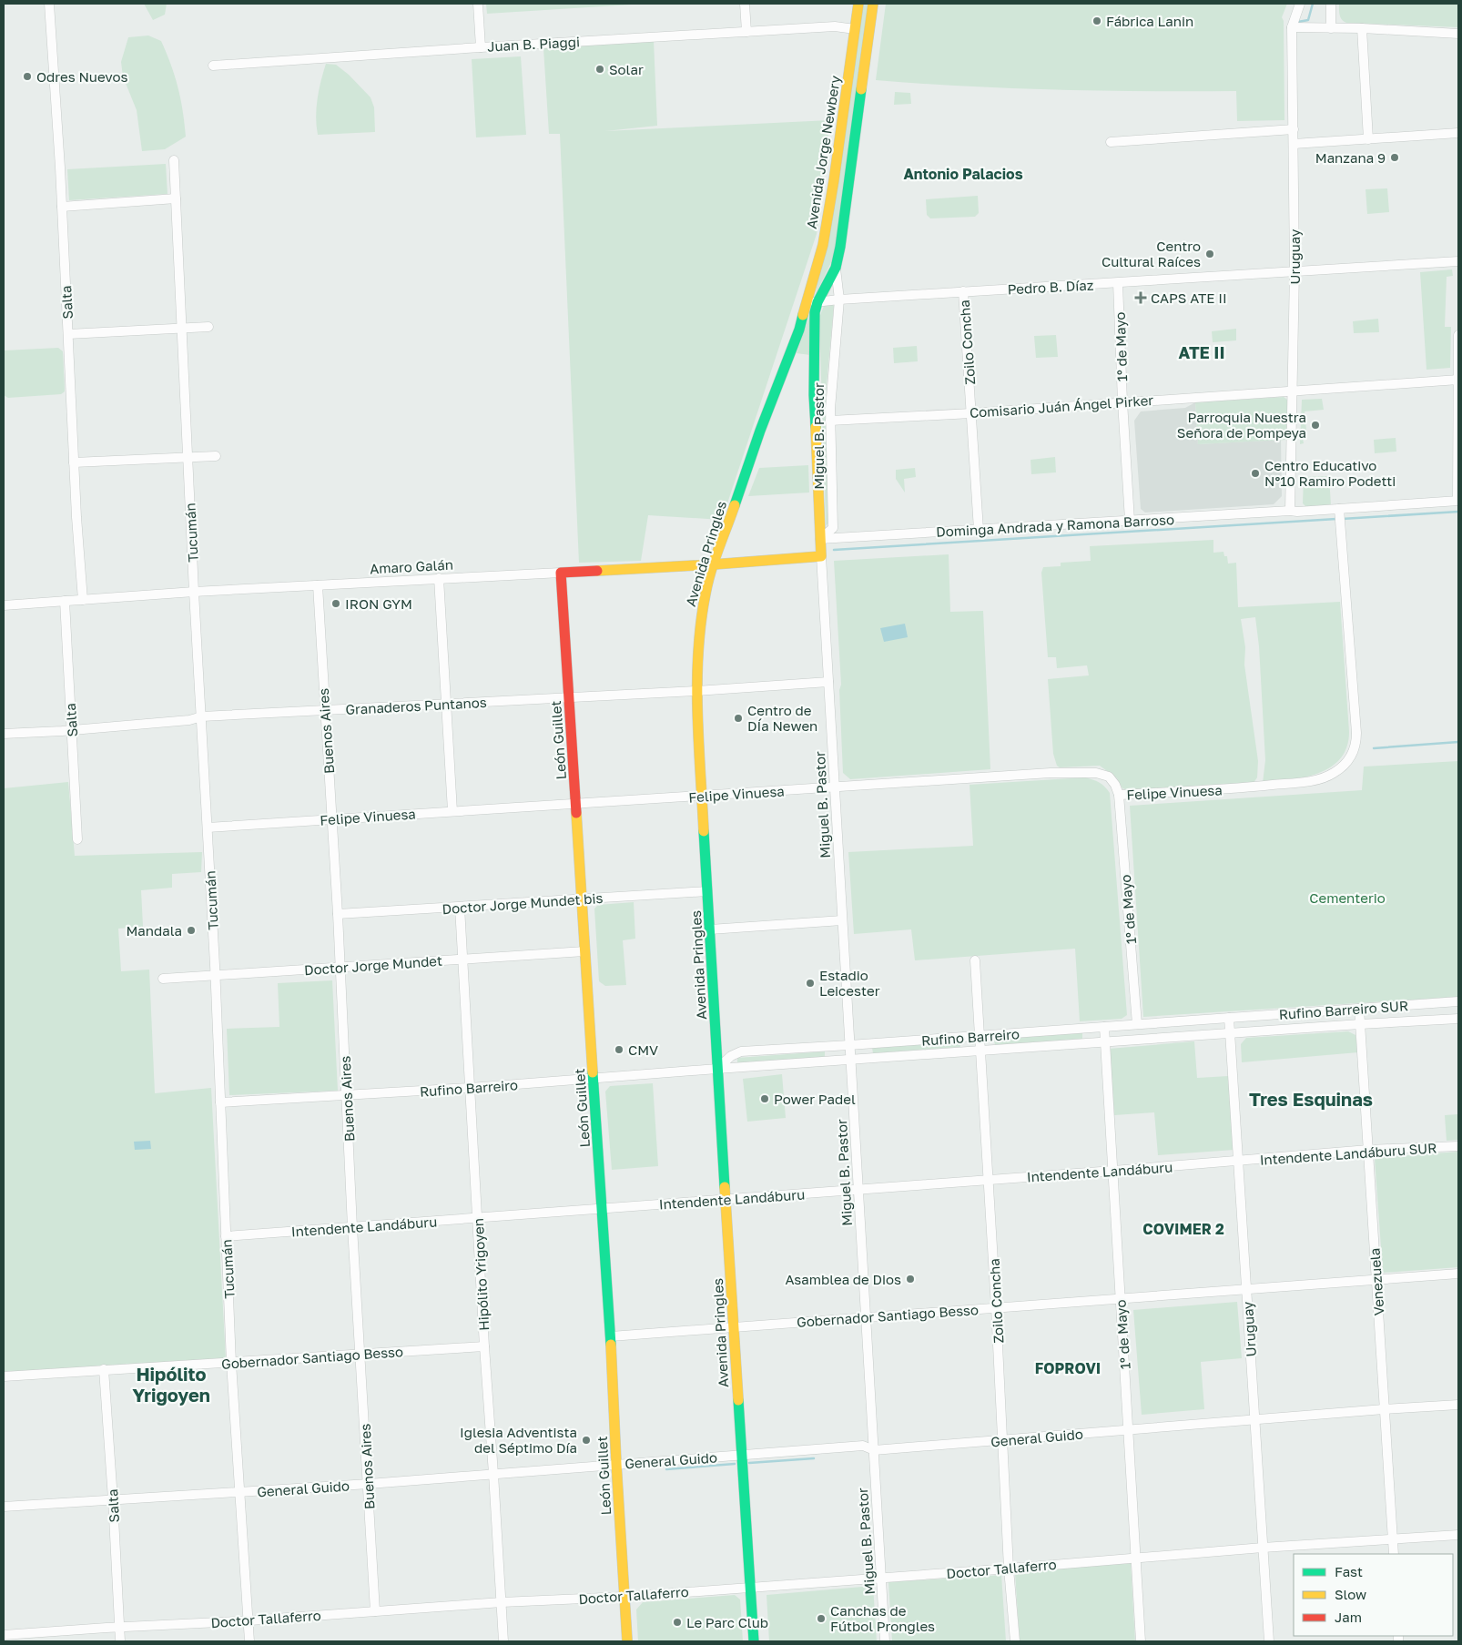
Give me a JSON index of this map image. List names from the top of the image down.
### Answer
{
  "streets": {
    "main road": [
      "Avenida Jorge Newbery",
      "Miguel B. Pastor",
      "Avenida Pringles",
      "Amaro Galán",
      "León Guillet"
    ],
    "street": [
      "Juan B. Piaggi",
      "Uruguay",
      "Pedro B. Díaz",
      "Salta",
      "Zoilo Concha",
      "1º de Mayo",
      "Comisario Juán Ángel Pirker",
      "Dominga Andrada y Ramona Barroso",
      "Tucumán",
      "Granaderos Puntanos",
      "Buenos Aires",
      "Felipe Vinuesa",
      "Doctor Jorge Mundet bis",
      "Doctor Jorge Mundet",
      "Rufino Barreiro SUR",
      "Rufino Barreiro",
      "Intendente Landáburu SUR",
      "Intendente Landáburu",
      "Hipólito Yrigoyen",
      "Venezuela",
      "Gobernador Santiago Besso",
      "General Guido",
      "Doctor Tallaferro"
    ]
  },
  "crossings": [
    ["Juan B. Piaggi", "Avenida Jorge Newbery"],
    ["Avenida Jorge Newbery", "Pedro B. Díaz"],
    ["Avenida Jorge Newbery", "Miguel B. Pastor"],
    ["Avenida Jorge Newbery", "Avenida Pringles"],
    ["Uruguay", "Pedro B. Díaz"],
    ["Uruguay", "Comisario Juán Ángel Pirker"],
    ["Uruguay", "Dominga Andrada y Ramona Barroso"],
    ["Uruguay", "Rufino Barreiro SUR"],
    ["Uruguay", "Rufino Barreiro"],
    ["Uruguay", "Intendente Landáburu SUR"],
    ["Uruguay", "Intendente Landáburu"],
    ["Uruguay", "Gobernador Santiago Besso"],
    ["Uruguay", "General Guido"],
    ["Uruguay", "Doctor Tallaferro"],
    ["Pedro B. Díaz", "Zoilo Concha"],
    ["Pedro B. Díaz", "1º de Mayo"],
    ["Pedro B. Díaz", "Miguel B. Pastor"],
    ["Pedro B. Díaz", "Avenida Pringles"],
    ["Salta", "Amaro Galán"],
    ["Salta", "Granaderos Puntanos"],
    ["Salta", "Gobernador Santiago Besso"],
    ["Salta", "General Guido"],
    ["Salta", "Doctor Tallaferro"],
    ["Zoilo Concha", "Comisario Juán Ángel Pirker"],
    ["Zoilo Concha", "Dominga Andrada y Ramona Barroso"],
    ["Zoilo Concha", "Rufino Barreiro"],
    ["Zoilo Concha", "Intendente Landáburu"],
    ["Zoilo Concha", "Gobernador Santiago Besso"],
    ["Zoilo Concha", "General Guido"],
    ["Zoilo Concha", "Doctor Tallaferro"],
    ["1º de Mayo", "Comisario Juán Ángel Pirker"],
    ["1º de Mayo", "Dominga Andrada y Ramona Barroso"],
    ["1º de Mayo", "Felipe Vinuesa"],
    ["1º de Mayo", "Rufino Barreiro"],
    ["1º de Mayo", "Intendente Landáburu"],
    ["1º de Mayo", "Gobernador Santiago Besso"],
    ["1º de Mayo", "General Guido"],
    ["1º de Mayo", "Doctor Tallaferro"],
    ["Comisario Juán Ángel Pirker", "Miguel B. Pastor"],
    ["Miguel B. Pastor", "Dominga Andrada y Ramona Barroso"],
    ["Miguel B. Pastor", "Amaro Galán"],
    ["Miguel B. Pastor", "Granaderos Puntanos"],
    ["Miguel B. Pastor", "Felipe Vinuesa"],
    ["Miguel B. Pastor", "Rufino Barreiro"],
    ["Miguel B. Pastor", "Intendente Landáburu"],
    ["Miguel B. Pastor", "Gobernador Santiago Besso"],
    ["Miguel B. Pastor", "General Guido"],
    ["Miguel B. Pastor", "Doctor Tallaferro"],
    ["Dominga Andrada y Ramona Barroso", "Felipe Vinuesa"],
    ["Tucumán", "Amaro Galán"],
    ["Tucumán", "Granaderos Puntanos"],
    ["Tucumán", "Felipe Vinuesa"],
    ["Tucumán", "Doctor Jorge Mundet"],
    ["Tucumán", "Rufino Barreiro"],
    ["Tucumán", "Intendente Landáburu"],
    ["Tucumán", "Gobernador Santiago Besso"],
    ["Tucumán", "General Guido"],
    ["Tucumán", "Doctor Tallaferro"],
    ["Avenida Pringles", "Amaro Galán"],
    ["Avenida Pringles", "Granaderos Puntanos"],
    ["Avenida Pringles", "Felipe Vinuesa"],
    ["Avenida Pringles", "Doctor Jorge Mundet bis"],
    ["Avenida Pringles", "Rufino Barreiro"],
    ["Avenida Pringles", "Intendente Landáburu"],
    ["Avenida Pringles", "Gobernador Santiago Besso"],
    ["Avenida Pringles", "General Guido"],
    ["Avenida Pringles", "Doctor Tallaferro"],
    ["Amaro Galán", "Buenos Aires"],
    ["Amaro Galán", "León Guillet"],
    ["Granaderos Puntanos", "Buenos Aires"],
    ["Granaderos Puntanos", "León Guillet"],
    ["Buenos Aires", "Felipe Vinuesa"],
    ["Buenos Aires", "Doctor Jorge Mundet bis"],
    ["Buenos Aires", "Doctor Jorge Mundet"],
    ["Buenos Aires", "Rufino Barreiro"],
    ["Buenos Aires", "Intendente Landáburu"],
    ["Buenos Aires", "Gobernador Santiago Besso"],
    ["Buenos Aires", "General Guido"],
    ["Buenos Aires", "Doctor Tallaferro"],
    ["León Guillet", "Felipe Vinuesa"],
    ["León Guillet", "Doctor Jorge Mundet bis"],
    ["León Guillet", "Doctor Jorge Mundet"],
    ["León Guillet", "Rufino Barreiro"],
    ["León Guillet", "Intendente Landáburu"],
    ["León Guillet", "Gobernador Santiago Besso"],
    ["León Guillet", "General Guido"],
    ["León Guillet", "Doctor Tallaferro"],
    ["Doctor Jorge Mundet bis", "Hipólito Yrigoyen"],
    ["Doctor Jorge Mundet", "Hipólito Yrigoyen"],
    ["Rufino Barreiro SUR", "Rufino Barreiro"],
    ["Rufino Barreiro SUR", "Venezuela"],
    ["Rufino Barreiro", "Hipólito Yrigoyen"],
    ["Intendente Landáburu SUR", "Intendente Landáburu"],
    ["Intendente Landáburu SUR", "Venezuela"],
    ["Intendente Landáburu", "Hipólito Yrigoyen"],
    ["Hipólito Yrigoyen", "Gobernador Santiago Besso"],
    ["Hipólito Yrigoyen", "General Guido"],
    ["Hipólito Yrigoyen", "Doctor Tallaferro"],
    ["Venezuela", "Gobernador Santiago Besso"],
    ["Venezuela", "General Guido"],
    ["Venezuela", "Doctor Tallaferro"]
  ],
  "districts": [
    "Antonio Palacios",
    "ATE II",
    "Tres Esquinas",
    "COVIMER 2",
    "FOPROVI",
    "Hipólito Yrigoyen"
  ],
  "parks": ["Cementerio"],
  "places": {
    "other": [
      "Fábrica Lanin",
      "Solar",
      "Odres Nuevos",
      "Manzana 9",
      "Centro Cultural Raíces",
      "Parroquia Nuestra Señora de Pompeya",
      "Centro Educativo N°10 Ramiro Podetti",
      "IRON GYM",
      "Centro de DÍa Newen",
      "Mandala",
      "Estadio Leicester",
      "CMV",
      "Power Padel",
      "Asamblea de Dios",
      "Iglesia Adventista del Séptimo Día",
      "Canchas de Fútbol Prongles",
      "Le Parc Club"
    ],
    "health": ["CAPS ATE II"]
  },
  "legend": ["Fast", "Slow", "Jam"]
}
